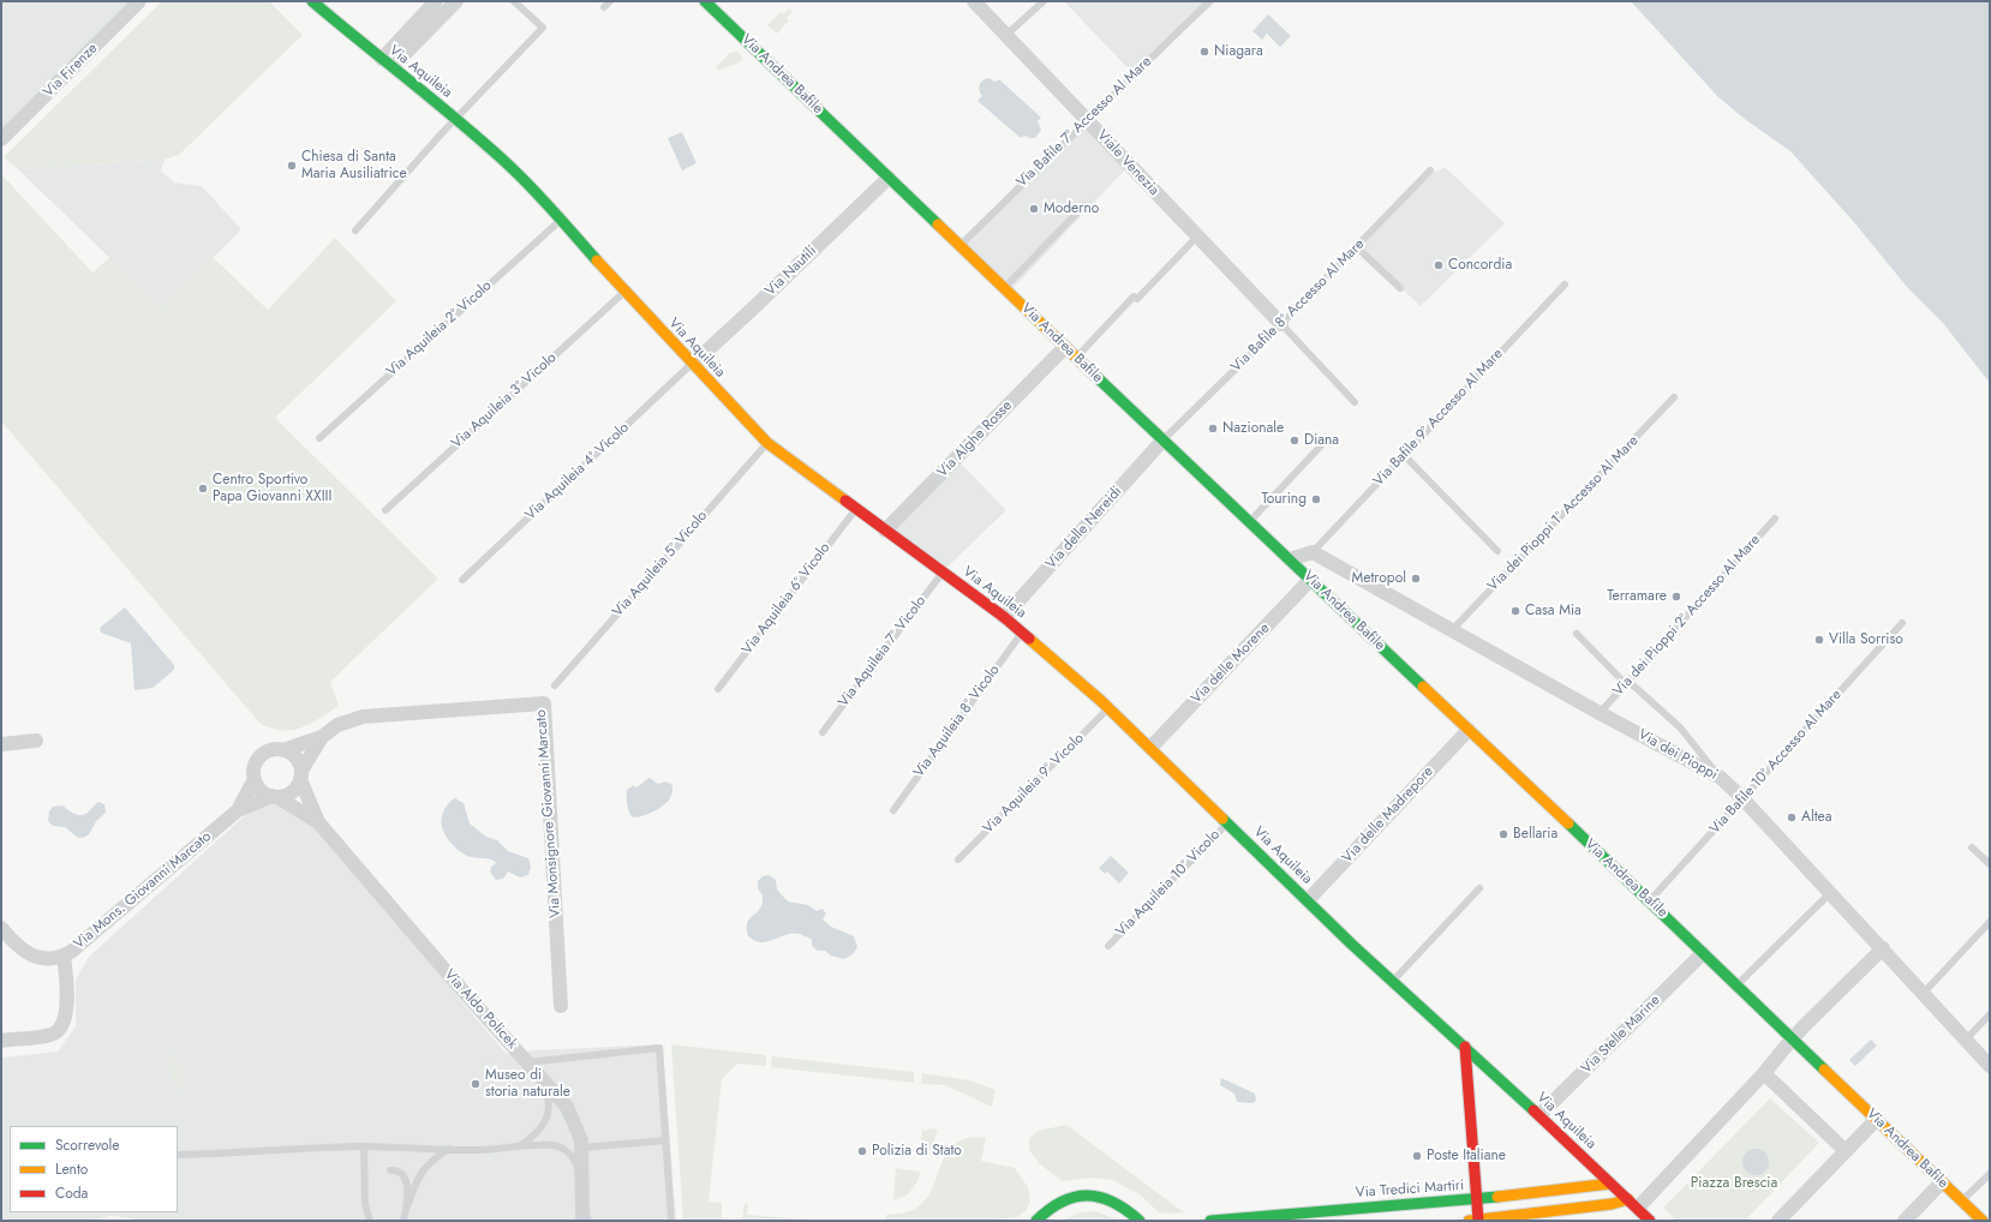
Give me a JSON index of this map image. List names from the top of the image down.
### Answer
{
  "streets": {
    "street": [
      "Via Firenze",
      "Via Aquileia",
      "Via Andrea Bafile",
      "Viale Venezia",
      "Via Nautili",
      "Via Alghe Rosse",
      "Via delle Nereidi",
      "Via delle Morene",
      "Via dei Pioppi",
      "Via Monsignore Giovanni Marcato",
      "Via delle Madrepore",
      "Via Mons. Giovanni Marcato",
      "Via Aldo Policek",
      "Via Stelle Marine",
      "Via Tredici Martiri"
    ],
    "lane": [
      "Via Bafile 7° Accesso Al Mare",
      "Via Bafile 8° Accesso Al Mare",
      "Via Aquileia 2° Vicolo",
      "Via Aquileia 3° Vicolo",
      "Via Bafile 9° Accesso Al Mare",
      "Via Aquileia 4° Vicolo",
      "Via dei Pioppi 1° Accesso Al Mare",
      "Via Aquileia 5° Vicolo",
      "Via Aquileia 6° Vicolo",
      "Via dei Pioppi 2° Accesso Al Mare",
      "Via Aquileia 7° Vicolo",
      "Via Aquileia 8° Vicolo",
      "Via Bafile 10° Accesso Al Mare",
      "Via Aquileia 9° Vicolo",
      "Via Aquileia 10° Vicolo"
    ]
  },
  "crossings": [
    ["Via Aquileia", "Via Nautili"],
    ["Via Aquileia", "Via Aquileia 2° Vicolo"],
    ["Via Aquileia", "Via Aquileia 3° Vicolo"],
    ["Via Aquileia", "Via Alghe Rosse"],
    ["Via Aquileia", "Via Aquileia 4° Vicolo"],
    ["Via Aquileia", "Via delle Nereidi"],
    ["Via Aquileia", "Via Aquileia 5° Vicolo"],
    ["Via Aquileia", "Via Aquileia 6° Vicolo"],
    ["Via Aquileia", "Via Aquileia 7° Vicolo"],
    ["Via Aquileia", "Via delle Morene"],
    ["Via Aquileia", "Via Aquileia 8° Vicolo"],
    ["Via Aquileia", "Via Aquileia 9° Vicolo"],
    ["Via Aquileia", "Via delle Madrepore"],
    ["Via Aquileia", "Via Aquileia 10° Vicolo"],
    ["Via Aquileia", "Via Stelle Marine"],
    ["Via Aquileia", "Via Tredici Martiri"],
    ["Via Andrea Bafile", "Via Bafile 7° Accesso Al Mare"],
    ["Via Andrea Bafile", "Via Nautili"],
    ["Via Andrea Bafile", "Via Bafile 8° Accesso Al Mare"],
    ["Via Andrea Bafile", "Via Alghe Rosse"],
    ["Via Andrea Bafile", "Via delle Nereidi"],
    ["Via Andrea Bafile", "Via delle Morene"],
    ["Via Andrea Bafile", "Via Bafile 10° Accesso Al Mare"],
    ["Via Andrea Bafile", "Via delle Madrepore"],
    ["Via Andrea Bafile", "Via Stelle Marine"],
    ["Via Bafile 7° Accesso Al Mare", "Viale Venezia"],
    ["Viale Venezia", "Via Bafile 8° Accesso Al Mare"],
    ["Via Nautili", "Via Aquileia 4° Vicolo"],
    ["Via Bafile 8° Accesso Al Mare", "Via delle Nereidi"],
    ["Via Bafile 9° Accesso Al Mare", "Via dei Pioppi"],
    ["Via dei Pioppi 1° Accesso Al Mare", "Via dei Pioppi"],
    ["Via dei Pioppi 2° Accesso Al Mare", "Via dei Pioppi"],
    ["Via dei Pioppi", "Via Bafile 10° Accesso Al Mare"],
    ["Via Monsignore Giovanni Marcato", "Via Mons. Giovanni Marcato"],
    ["Via Monsignore Giovanni Marcato", "Via Aldo Policek"],
    ["Via Mons. Giovanni Marcato", "Via Aldo Policek"]
  ],
  "parks": ["Piazza Brescia"],
  "places": [
    "Niagara",
    "Chiesa di Santa Maria Ausiliatrice",
    "Moderno",
    "Concordia",
    "Nazionale",
    "Diana",
    "Centro Sportivo Papa Giovanni XXIII",
    "Touring",
    "Metropol",
    "Terramare",
    "Casa Mia",
    "Villa Sorriso",
    "Altea",
    "Bellaria",
    "Museo di storia naturale",
    "Polizia di Stato",
    "Poste Italiane"
  ],
  "legend": ["Scorrevole", "Lento", "Coda"]
}
